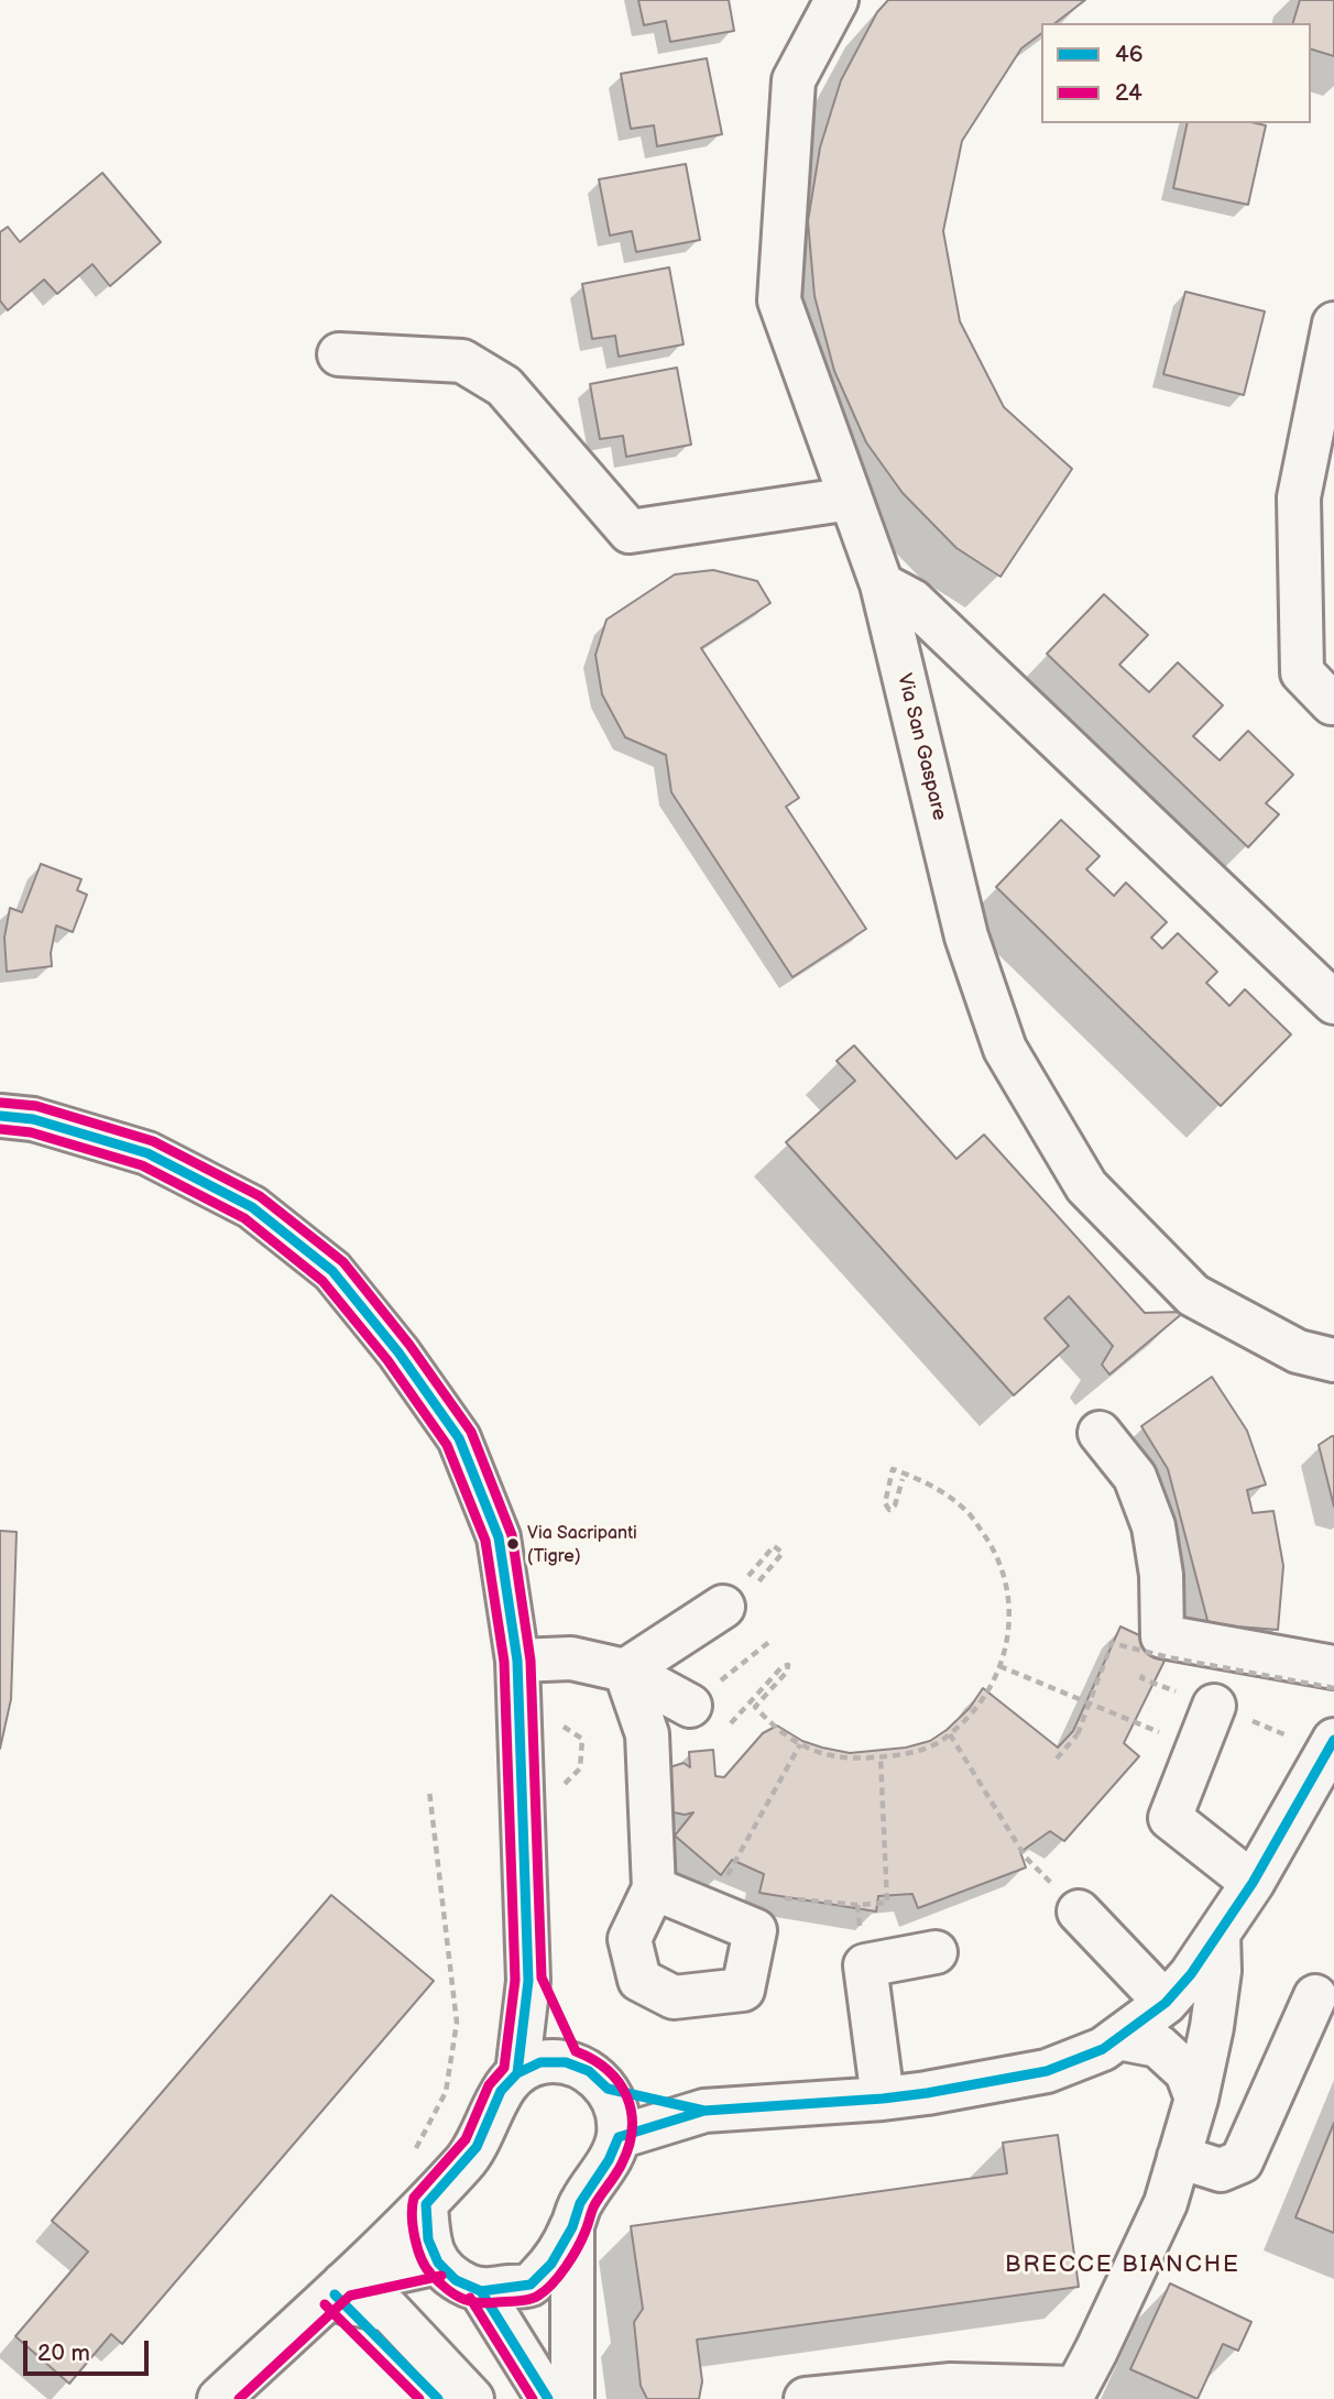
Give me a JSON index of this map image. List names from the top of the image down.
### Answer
{
  "streets": {
    "street": ["Via San Gaspare"]
  },
  "districts": ["BRECCE BIANCHE"],
  "places": ["Via Sacripanti (Tigre)"],
  "lines": ["transit line 24", "transit line 46"],
  "legend": ["46", "24"],
  "scale_bar": "20 m"
}
